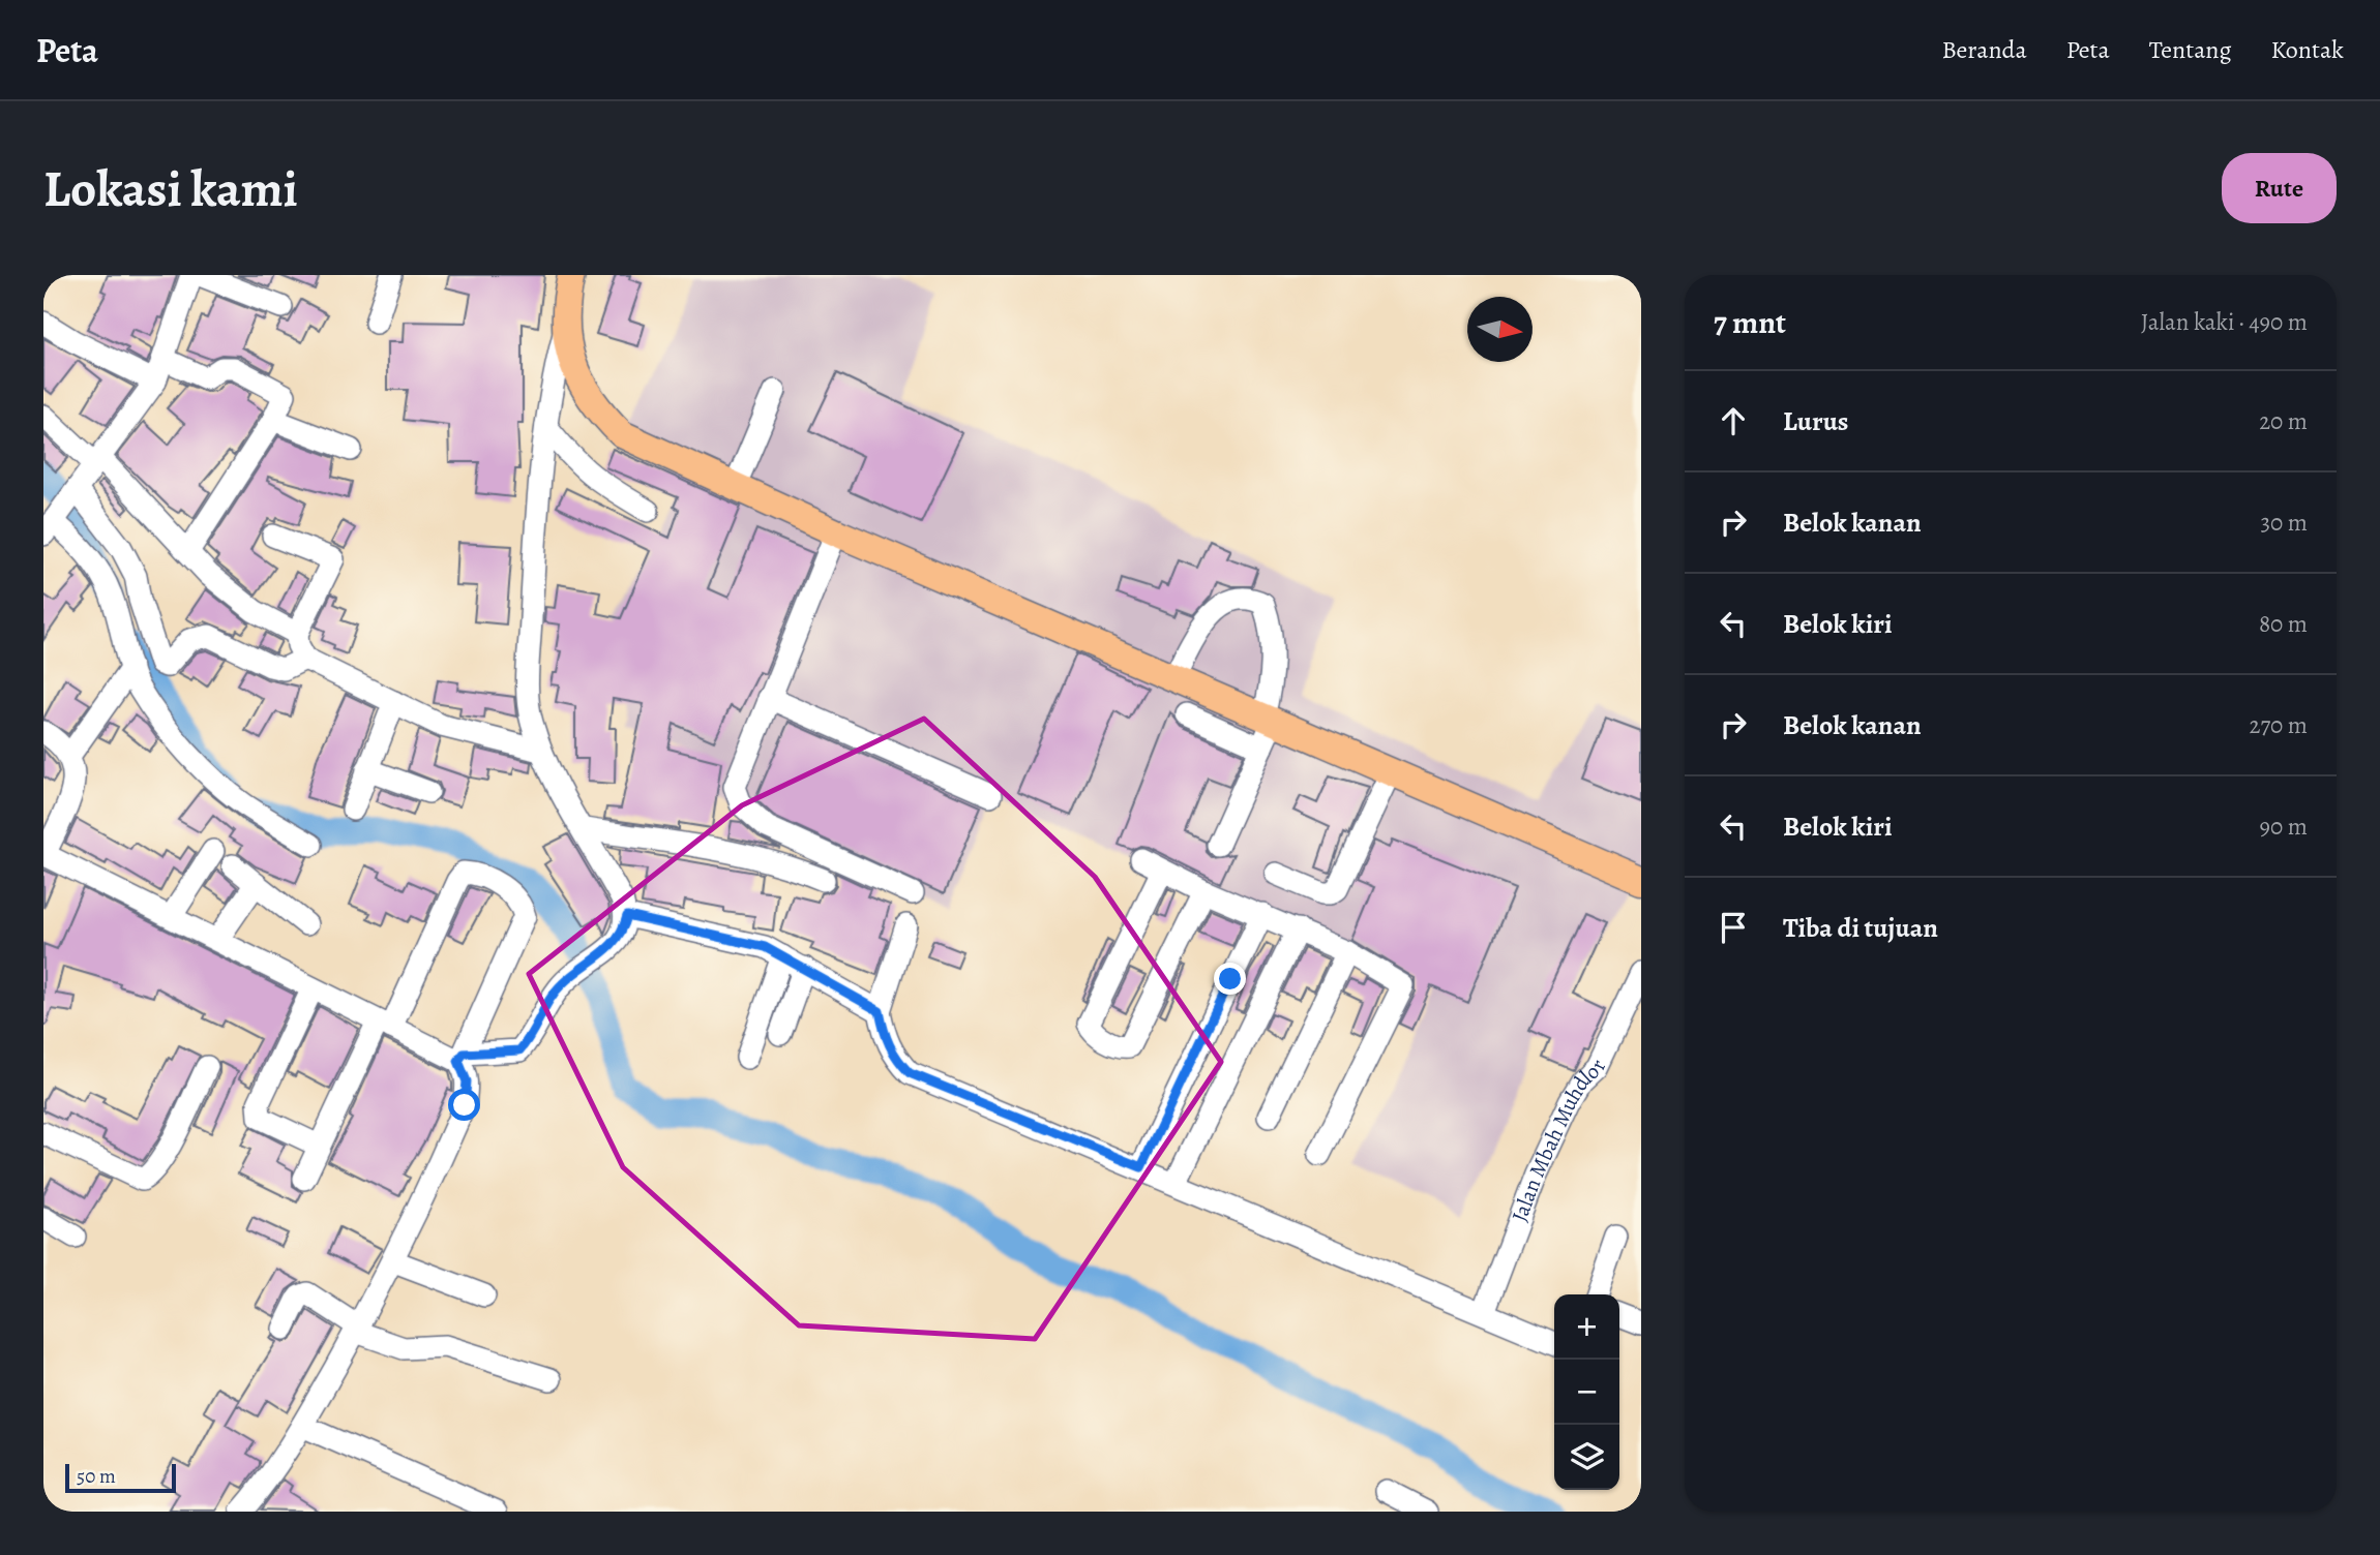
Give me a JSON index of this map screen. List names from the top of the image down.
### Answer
{
  "streets": {
    "street": ["Jalan Mbah Muhdlor"]
  },
  "scale_bar": "50 m",
  "north": "right",
  "page": {
    "header": "Peta",
    "nav": [
      "Beranda",
      "Peta",
      "Tentang",
      "Kontak"
    ],
    "buttons": "Rute",
    "title": "Lokasi kami",
    "heading": ["7 mnt", "Jalan kaki · 490 m"],
    "list": [
      ["Lurus", "20 m"],
      ["Belok kanan", "30 m"],
      ["Belok kiri", "80 m"],
      ["Belok kanan", "270 m"],
      ["Belok kiri", "90 m"],
      "Tiba di tujuan"
    ],
    "map_buttons": ["+", "−"],
    "scale": "50 m"
  }
}
